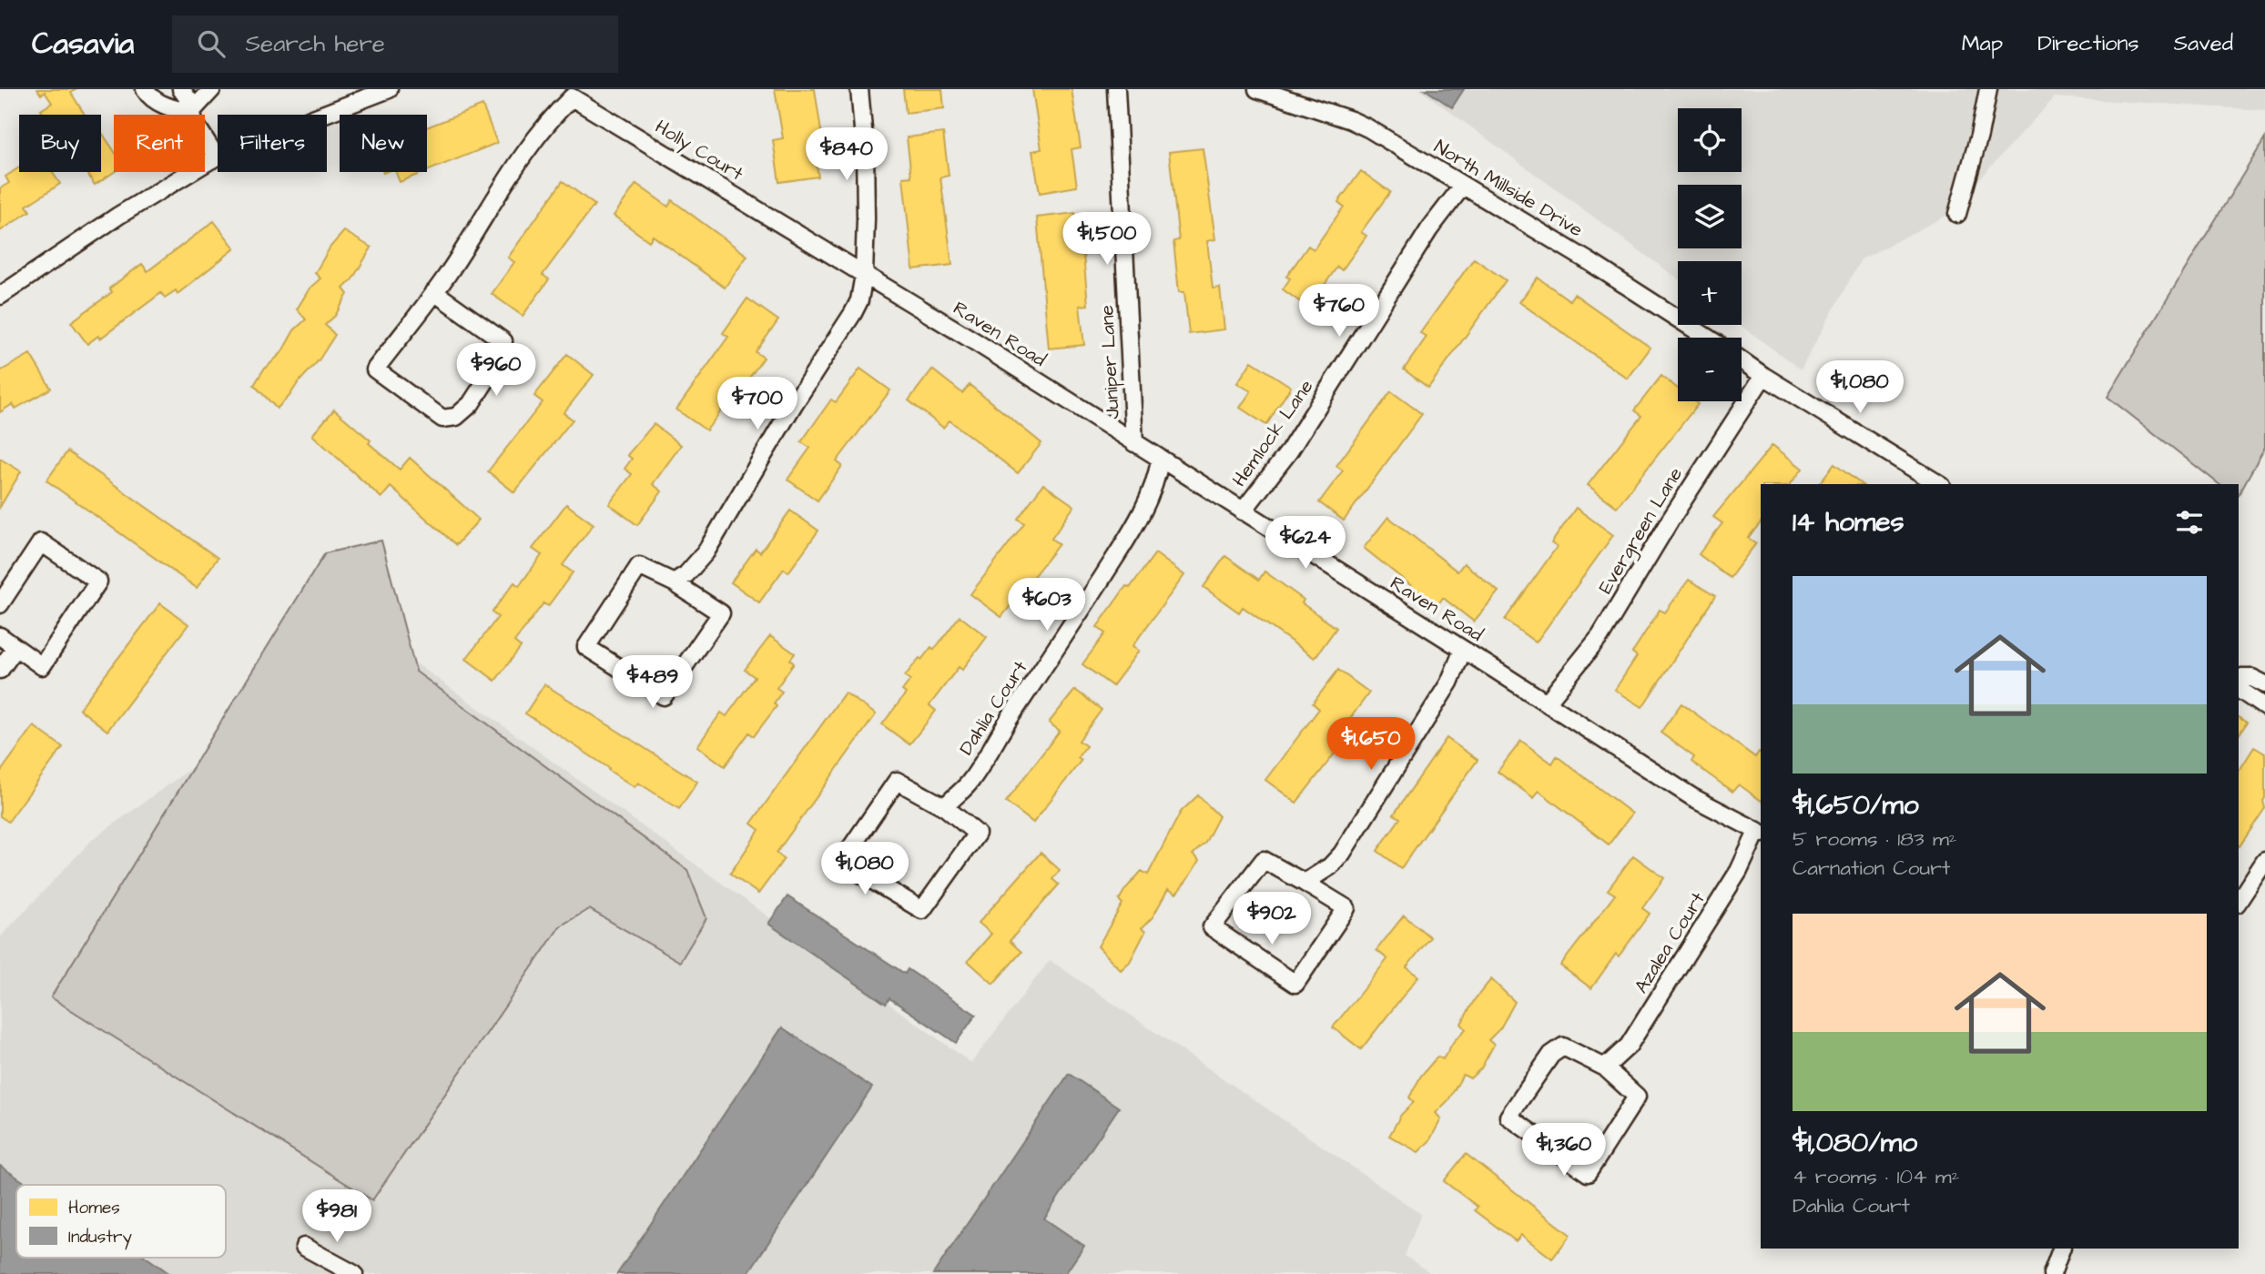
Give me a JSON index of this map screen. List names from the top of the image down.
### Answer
{
  "streets": {
    "street": [
      "Holly Court",
      "North Millside Drive",
      "Raven Road",
      "Juniper Lane",
      "Hemlock Lane",
      "Evergreen Lane",
      "Dahlia Court",
      "Azalea Court"
    ]
  },
  "crossings": [
    ["Holly Court", "Raven Road"],
    ["North Millside Drive", "Hemlock Lane"],
    ["Raven Road", "Juniper Lane"],
    ["Raven Road", "Hemlock Lane"],
    ["Raven Road", "Evergreen Lane"],
    ["Raven Road", "Dahlia Court"],
    ["Raven Road", "Azalea Court"]
  ],
  "legend": ["Homes", "Industry"],
  "page": {
    "header": "Casavia",
    "search": "Search here",
    "nav": ["Map", "Directions", "Saved"],
    "map_buttons": ["+", "−"],
    "chip": [
      "Buy",
      "Rent",
      "Filters",
      "New"
    ],
    "price": [
      "$840",
      "$1,500",
      "$760",
      "$960",
      "$1,080",
      "$700",
      "$624",
      "$603",
      "$489",
      "$1,650",
      "$1,080",
      "$902",
      "$1,360",
      "$981"
    ],
    "heading": "14 homes",
    "list": [
      {
        "name": "$1,650/mo",
        "note": "5 rooms · 183 m² · Carnation Court"
      },
      {
        "name": "$1,080/mo",
        "note": "4 rooms · 104 m² · Dahlia Court"
      }
    ]
  }
}
